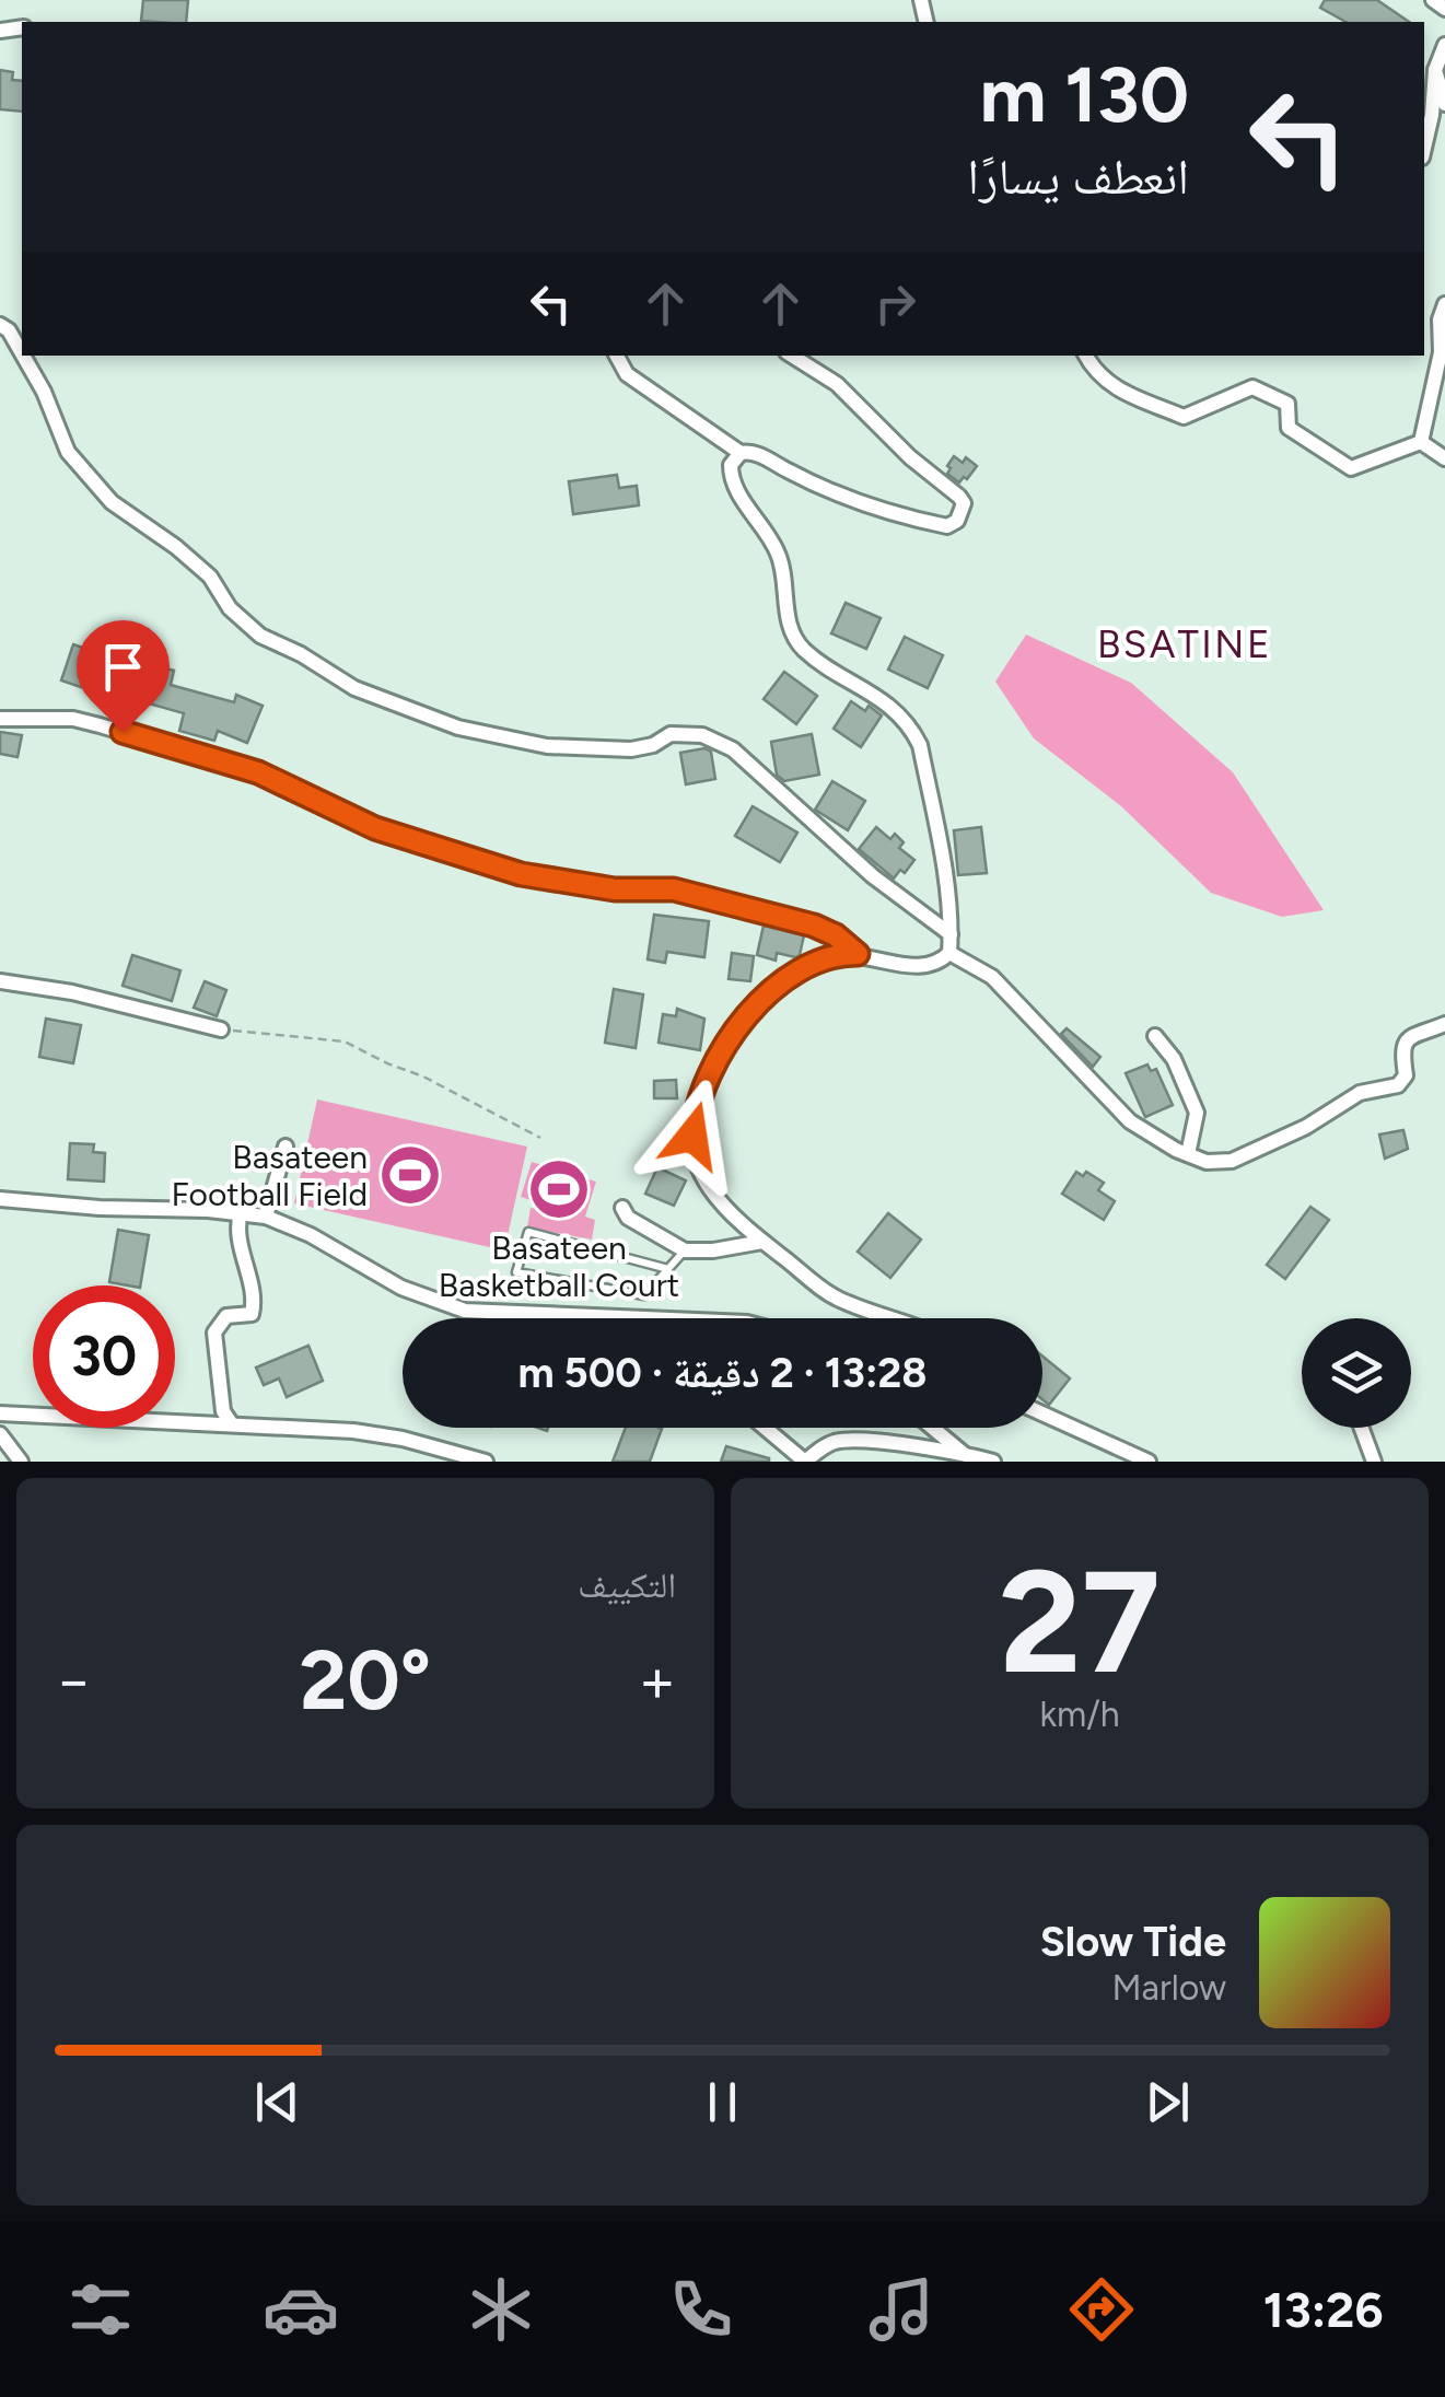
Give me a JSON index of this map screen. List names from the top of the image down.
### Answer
{
  "districts": ["BSATINE"],
  "places": {
    "sports": ["Basateen Football Field", "Basateen Basketball Court"]
  },
  "page": {
    "turn": ["130 m", "انعطف يسارًا"],
    "limit": "30",
    "trip": "13:28 · 2 دقيقة · 500 m",
    "tile": [
      ["27", "km/h"],
      "التكييف"
    ],
    "heat": ["−", "20°", "+"],
    "song": ["Slow Tide", "Marlow"],
    "tabs": "13:26"
  }
}
